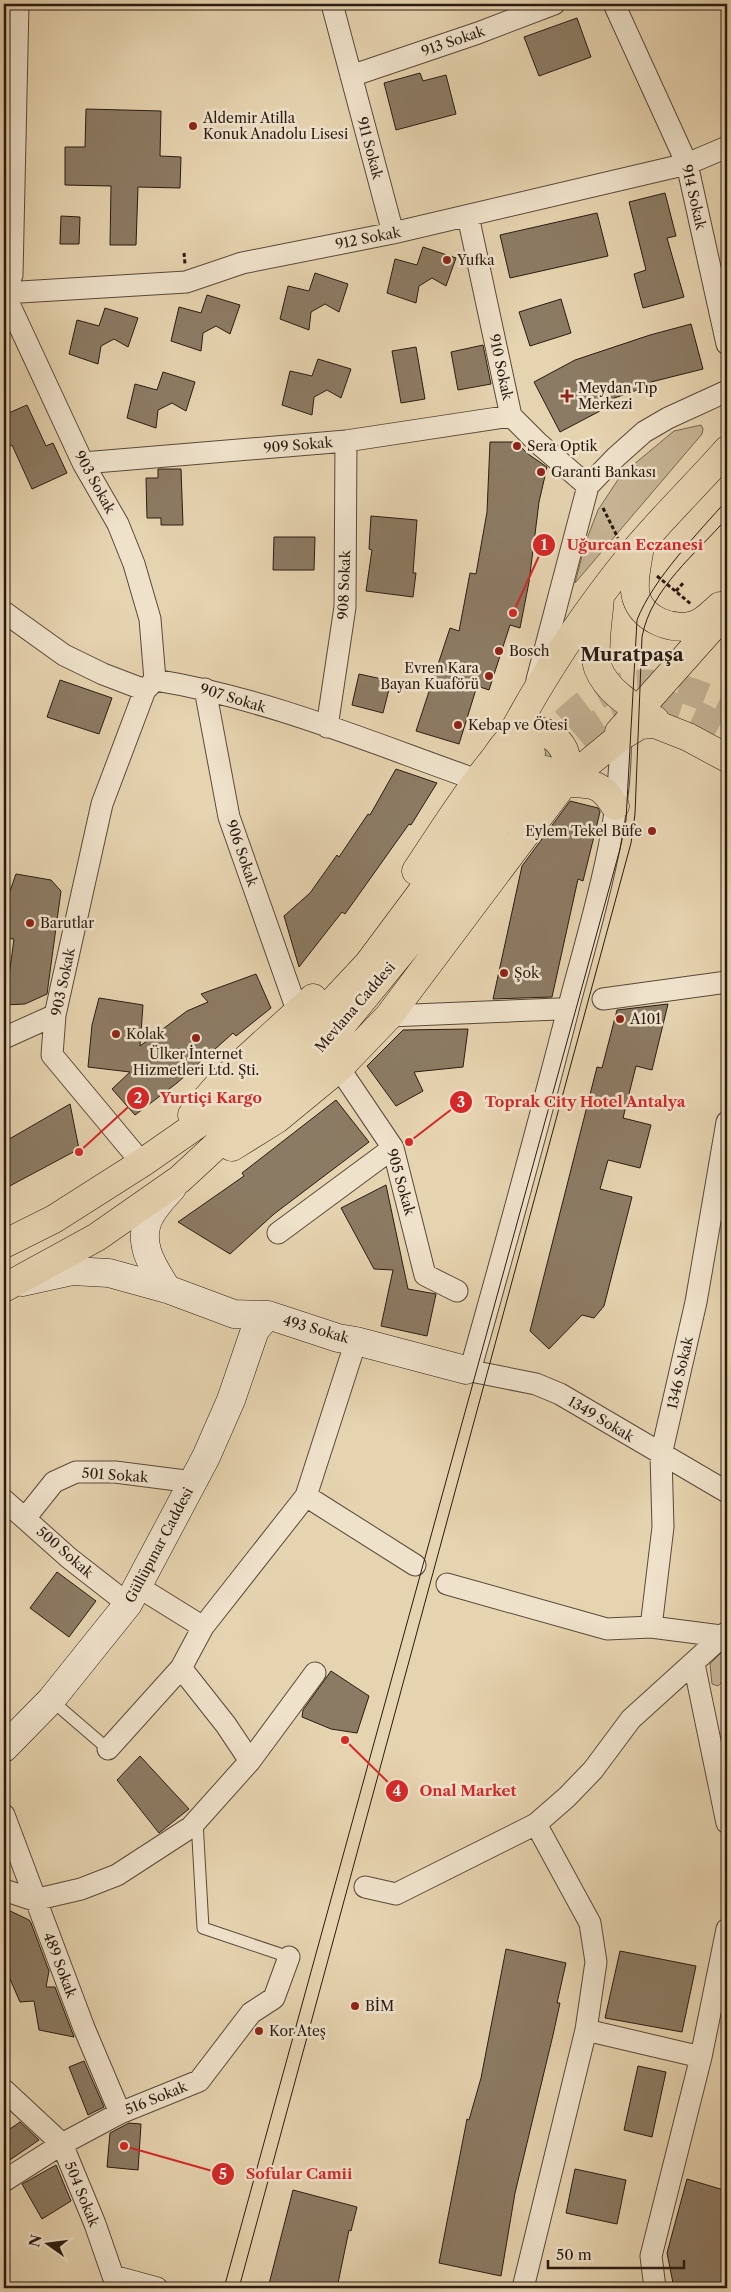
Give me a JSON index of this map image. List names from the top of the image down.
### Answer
{
  "streets": {
    "main road": ["Mevlana Caddesi"],
    "street": [
      "913 Sokak",
      "911 Sokak",
      "914 Sokak",
      "912 Sokak",
      "910 Sokak",
      "909 Sokak",
      "903 Sokak",
      "908 Sokak",
      "907 Sokak",
      "906 Sokak",
      "905 Sokak",
      "493 Sokak",
      "1346 Sokak",
      "1349 Sokak",
      "501 Sokak",
      "Güllüpınar Caddesi",
      "500 Sokak",
      "489 Sokak",
      "516 Sokak",
      "504 Sokak"
    ]
  },
  "crossings": [
    ["913 Sokak", "911 Sokak"],
    ["911 Sokak", "912 Sokak"],
    ["914 Sokak", "912 Sokak"],
    ["912 Sokak", "910 Sokak"],
    ["912 Sokak", "903 Sokak"],
    ["910 Sokak", "909 Sokak"],
    ["909 Sokak", "903 Sokak"],
    ["909 Sokak", "908 Sokak"],
    ["903 Sokak", "907 Sokak"],
    ["903 Sokak", "Mevlana Caddesi"],
    ["908 Sokak", "907 Sokak"],
    ["907 Sokak", "906 Sokak"],
    ["Mevlana Caddesi", "493 Sokak"],
    ["493 Sokak", "1349 Sokak"],
    ["493 Sokak", "Güllüpınar Caddesi"],
    ["1346 Sokak", "1349 Sokak"],
    ["501 Sokak", "Güllüpınar Caddesi"],
    ["501 Sokak", "500 Sokak"],
    ["Güllüpınar Caddesi", "500 Sokak"],
    ["489 Sokak", "516 Sokak"],
    ["516 Sokak", "504 Sokak"]
  ],
  "districts": ["Muratpaşa"],
  "places": {
    "other": [
      "Aldemir Atilla Konuk Anadolu Lisesi",
      "Yufka",
      "Sera Optik",
      "Garanti Bankası",
      "Uğurcan Eczanesi",
      "Bosch",
      "Evren Kara Bayan Kuaförü",
      "Kebap ve Ötesi",
      "Eylem Tekel Büfe",
      "Barutlar",
      "Şok",
      "A101",
      "Kolak",
      "Ülker İnternet Hizmetleri Ltd. Şti.",
      "Toprak City Hotel Antalya",
      "Yurtiçi Kargo",
      "Onal Market",
      "BİM",
      "Kor Ateş",
      "Sofular Camii"
    ],
    "health": ["Meydan Tıp Merkezi"]
  },
  "scale_bar": "50 m",
  "north": "left"
}
